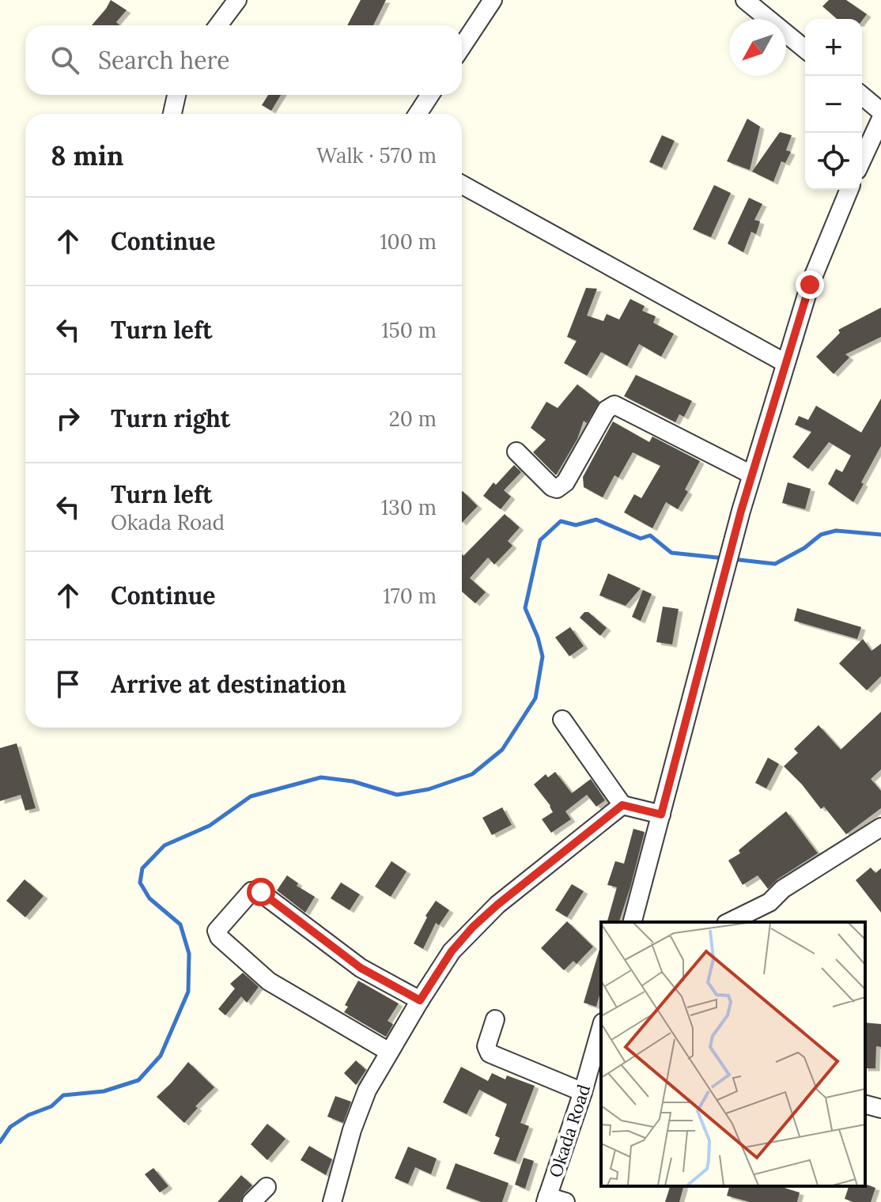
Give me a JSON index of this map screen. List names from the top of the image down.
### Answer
{
  "streets": {
    "street": ["Okada Road"]
  },
  "north": "bottom left",
  "page": {
    "map_buttons": ["+", "−"],
    "search": "Search here",
    "heading": ["8 min", "Walk · 570 m"],
    "list": [
      ["Continue", "100 m"],
      ["Turn left", "150 m"],
      ["Turn right", "20 m"],
      ["Turn left", "Okada Road", "130 m"],
      ["Continue", "170 m"],
      "Arrive at destination"
    ]
  }
}
